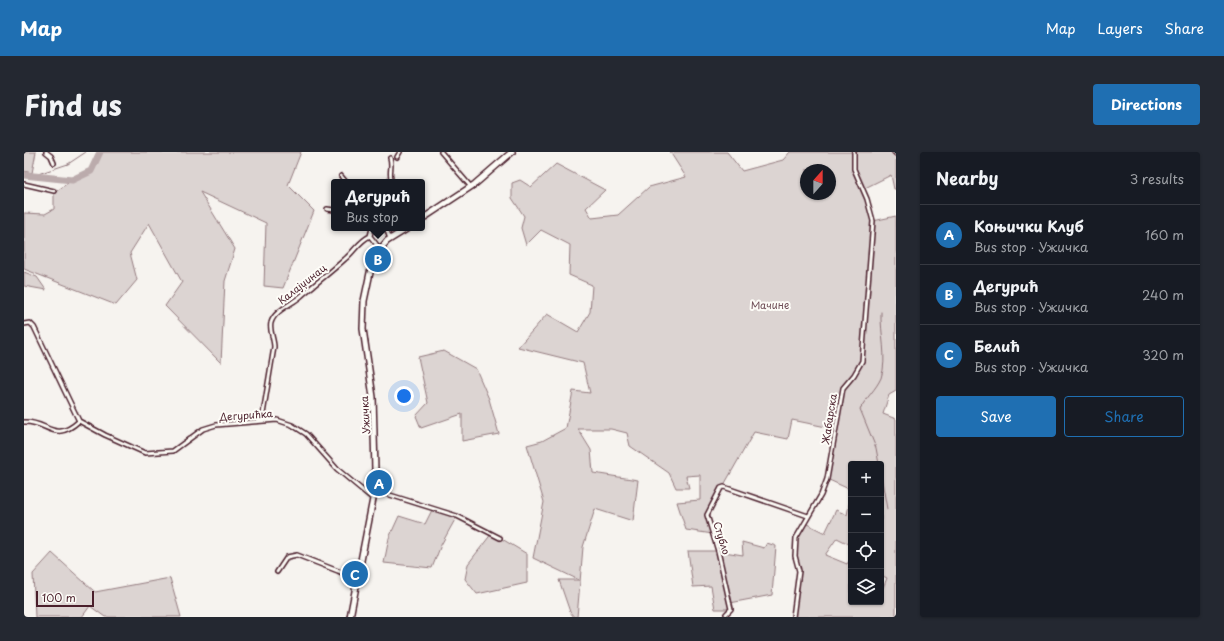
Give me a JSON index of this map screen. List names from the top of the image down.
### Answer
{
  "streets": {
    "main road": ["Ужичка"],
    "street": [
      "Калајџинац",
      "Дегурићка",
      "Жабарска",
      "Стубло"
    ]
  },
  "crossings": [
    ["Калајџинац", "Дегурићка"],
    ["Дегурићка", "Ужичка"],
    ["Жабарска", "Стубло"]
  ],
  "parks": ["Мачине"],
  "scale_bar": "100 m",
  "north": "top",
  "page": {
    "header": "Map",
    "nav": ["Map", "Layers", "Share"],
    "title": "Find us",
    "buttons": [
      "Directions",
      ["Save", "Share"]
    ],
    "heading": ["Nearby", "3 results"],
    "popup": ["Дегурић", "Bus stop"],
    "list": [
      {
        "mark": "A",
        "name": "Коњички Клуб",
        "note": "Bus stop · Ужичка",
        "value": "160 m"
      },
      {
        "mark": "B",
        "name": "Дегурић",
        "note": "Bus stop · Ужичка",
        "value": "240 m"
      },
      {
        "mark": "C",
        "name": "Белић",
        "note": "Bus stop · Ужичка",
        "value": "320 m"
      }
    ],
    "pins": ["B", "A", "C"],
    "map_buttons": ["+", "−"],
    "scale": "100 m"
  }
}
